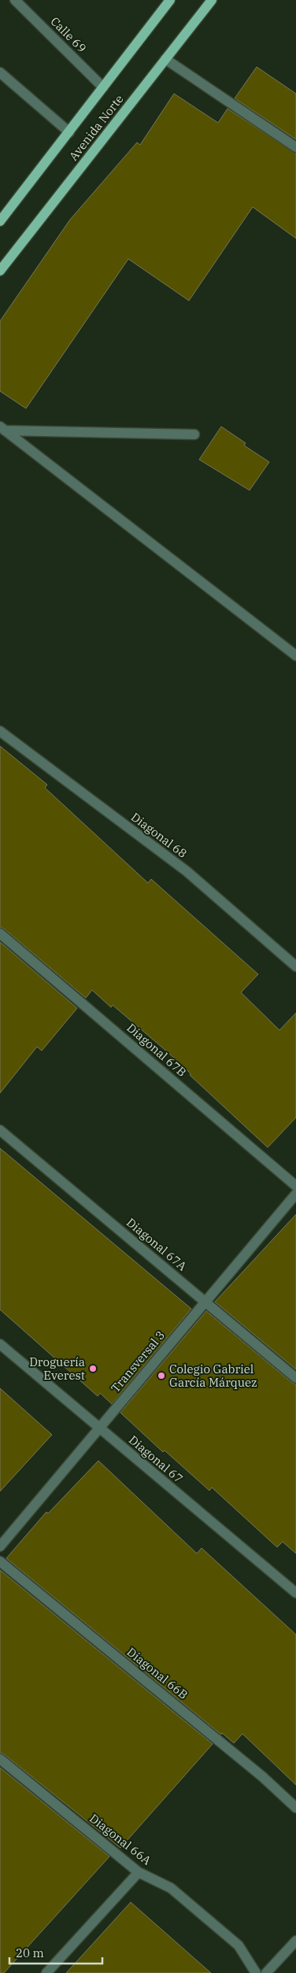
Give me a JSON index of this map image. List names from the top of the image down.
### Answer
{
  "streets": {
    "main road": ["Avenida Norte"],
    "street": [
      "Calle 69",
      "Diagonal 68",
      "Diagonal 67B",
      "Diagonal 67A",
      "Transversal 3",
      "Diagonal 67",
      "Diagonal 66B",
      "Diagonal 66A"
    ]
  },
  "crossings": [
    ["Calle 69", "Avenida Norte"],
    ["Diagonal 67A", "Transversal 3"],
    ["Transversal 3", "Diagonal 67"]
  ],
  "places": ["Droguería Everest", "Colegio Gabriel García Márquez"],
  "scale_bar": "20 m"
}
